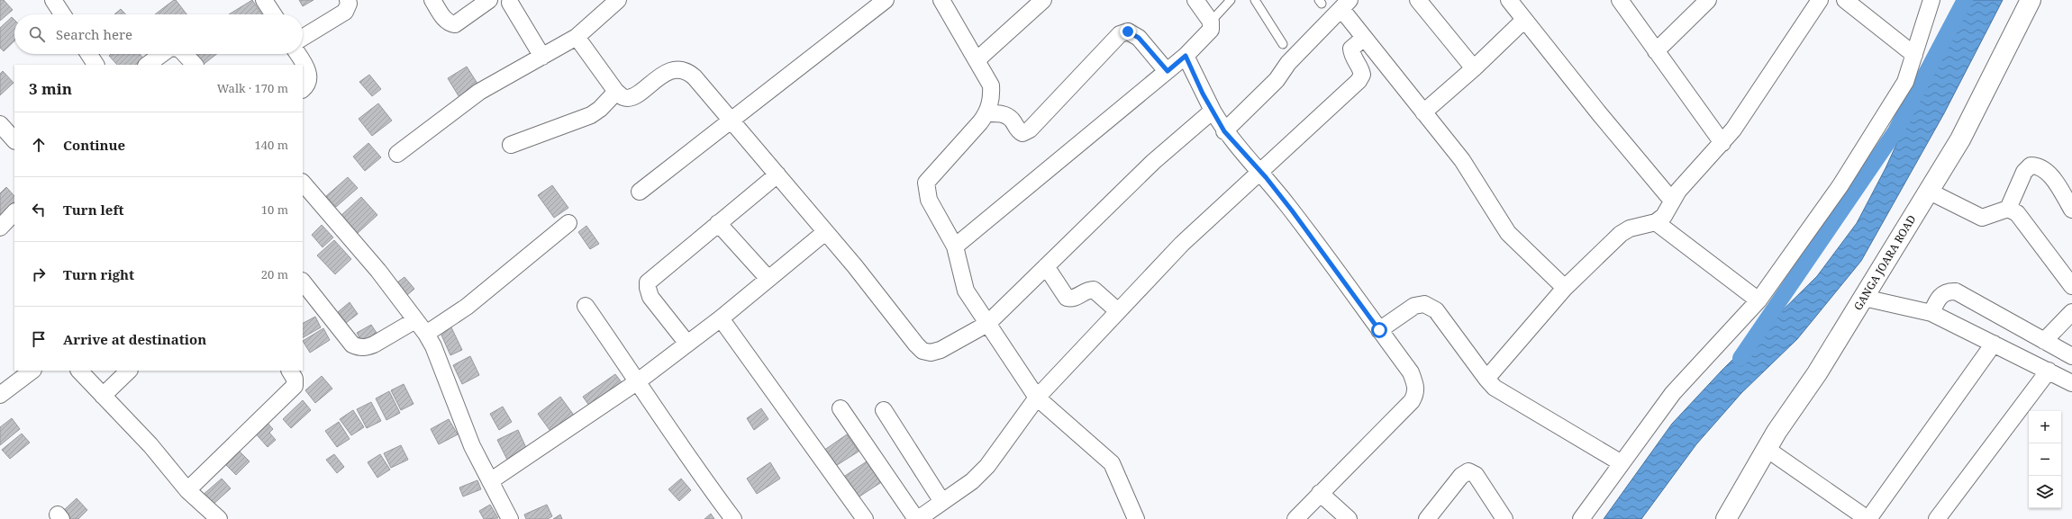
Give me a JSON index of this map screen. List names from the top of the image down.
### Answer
{
  "streets": {
    "main road": ["GANGA JOARA ROAD"]
  },
  "page": {
    "search": "Search here",
    "heading": ["3 min", "Walk · 170 m"],
    "list": [
      ["Continue", "140 m"],
      ["Turn left", "10 m"],
      ["Turn right", "20 m"],
      "Arrive at destination"
    ],
    "map_buttons": ["+", "−"]
  }
}
